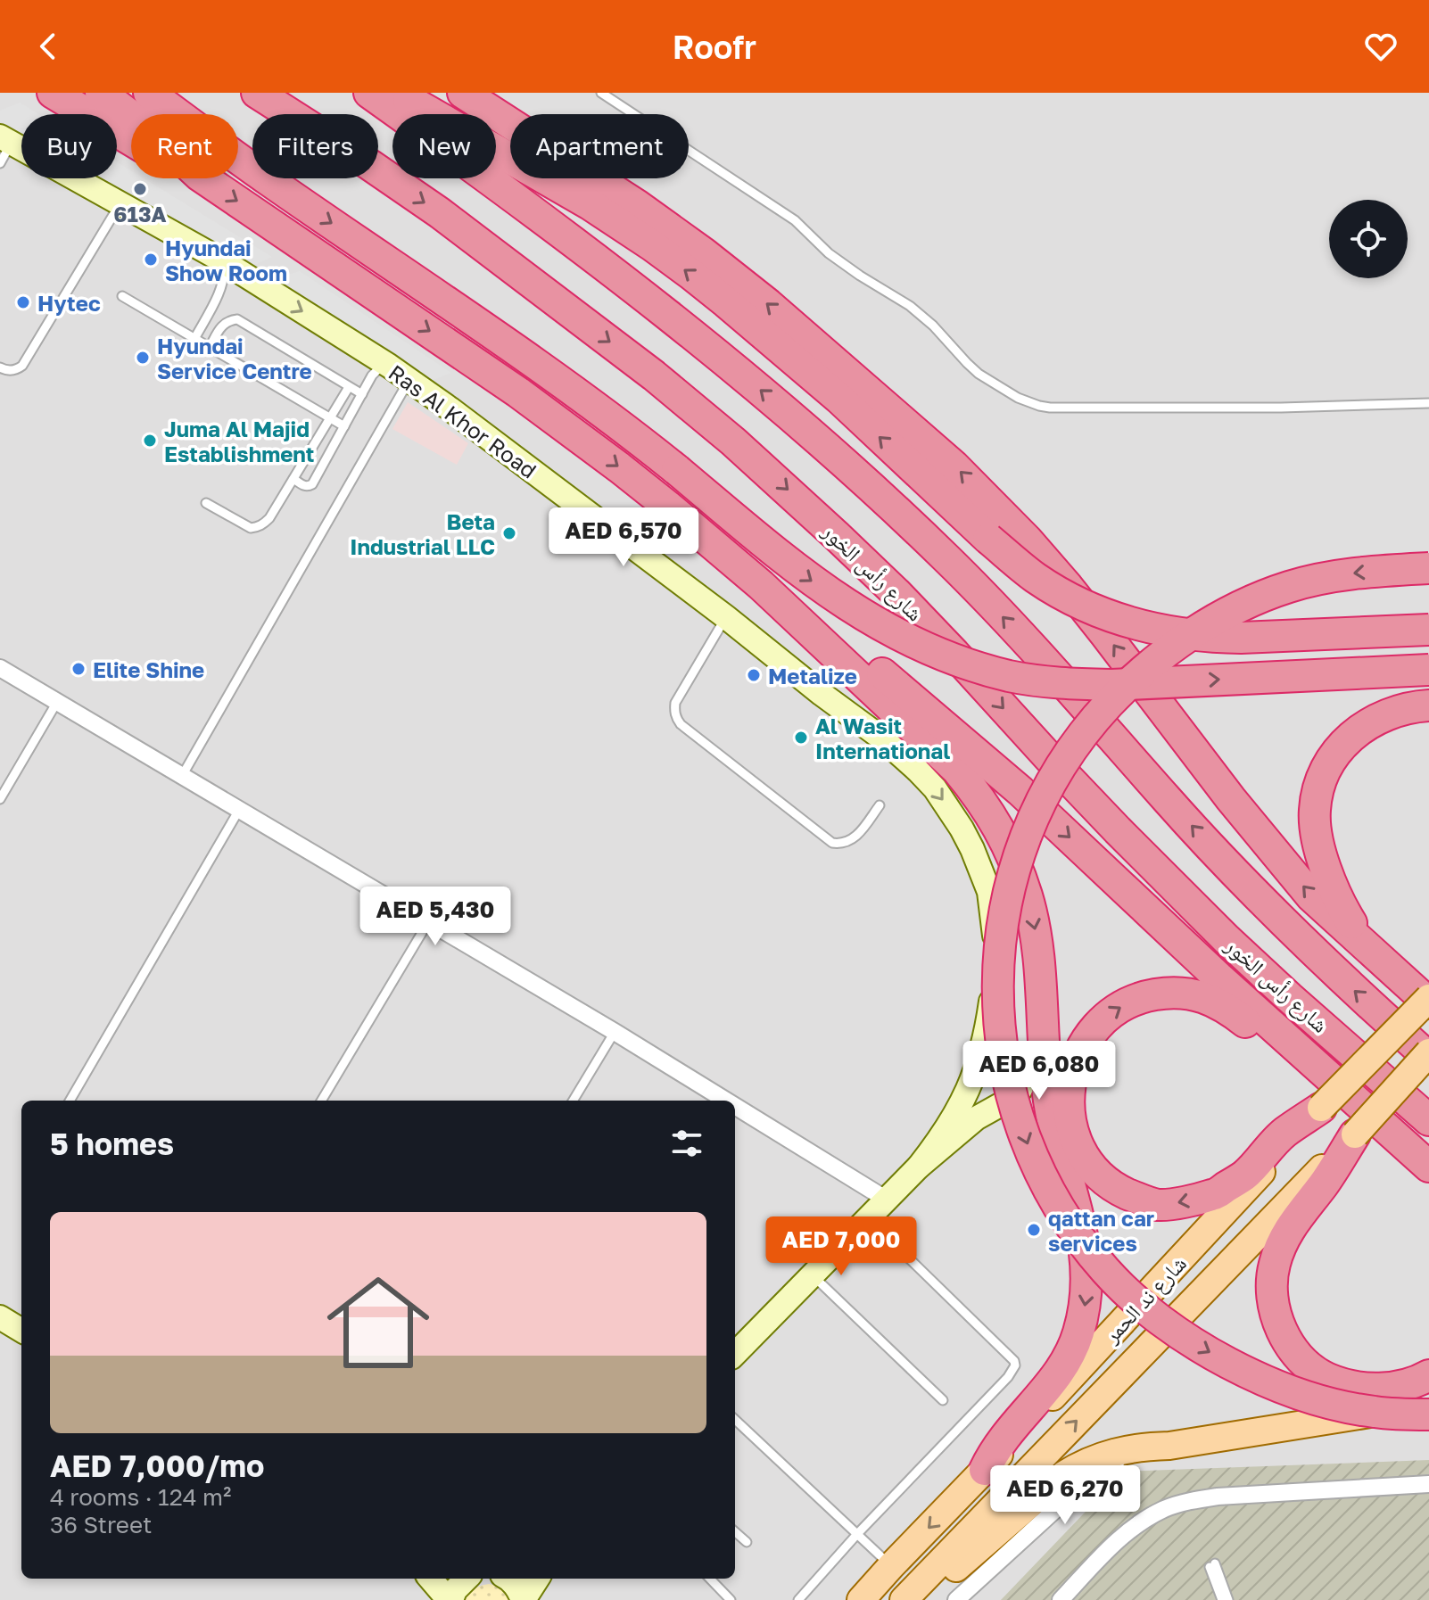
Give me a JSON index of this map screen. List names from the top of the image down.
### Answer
{
  "streets": {
    "highway": ["شارع رأس الخور"],
    "main road": ["شارع ند الحمر"],
    "street": ["Ras Al Khor Road"]
  },
  "one_way": ["Ras Al Khor Road"],
  "places": [
    "613A",
    "Hyundai Show Room",
    "Hytec",
    "Hyundai Service Centre",
    "Juma Al Majid Establishment",
    "Beta Industrial LLC",
    "Elite Shine",
    "Metalize",
    "Al Wasit International",
    "qattan car services"
  ],
  "page": {
    "header": "Roofr",
    "chip": [
      "Buy",
      "Rent",
      "Filters",
      "New",
      "Apartment"
    ],
    "price": [
      "AED 6,570",
      "AED 5,430",
      "AED 6,080",
      "AED 7,000",
      "AED 6,270"
    ],
    "heading": "5 homes",
    "list": [
      {
        "name": "AED 7,000/mo",
        "note": "4 rooms · 124 m² · 36 Street"
      }
    ]
  }
}
